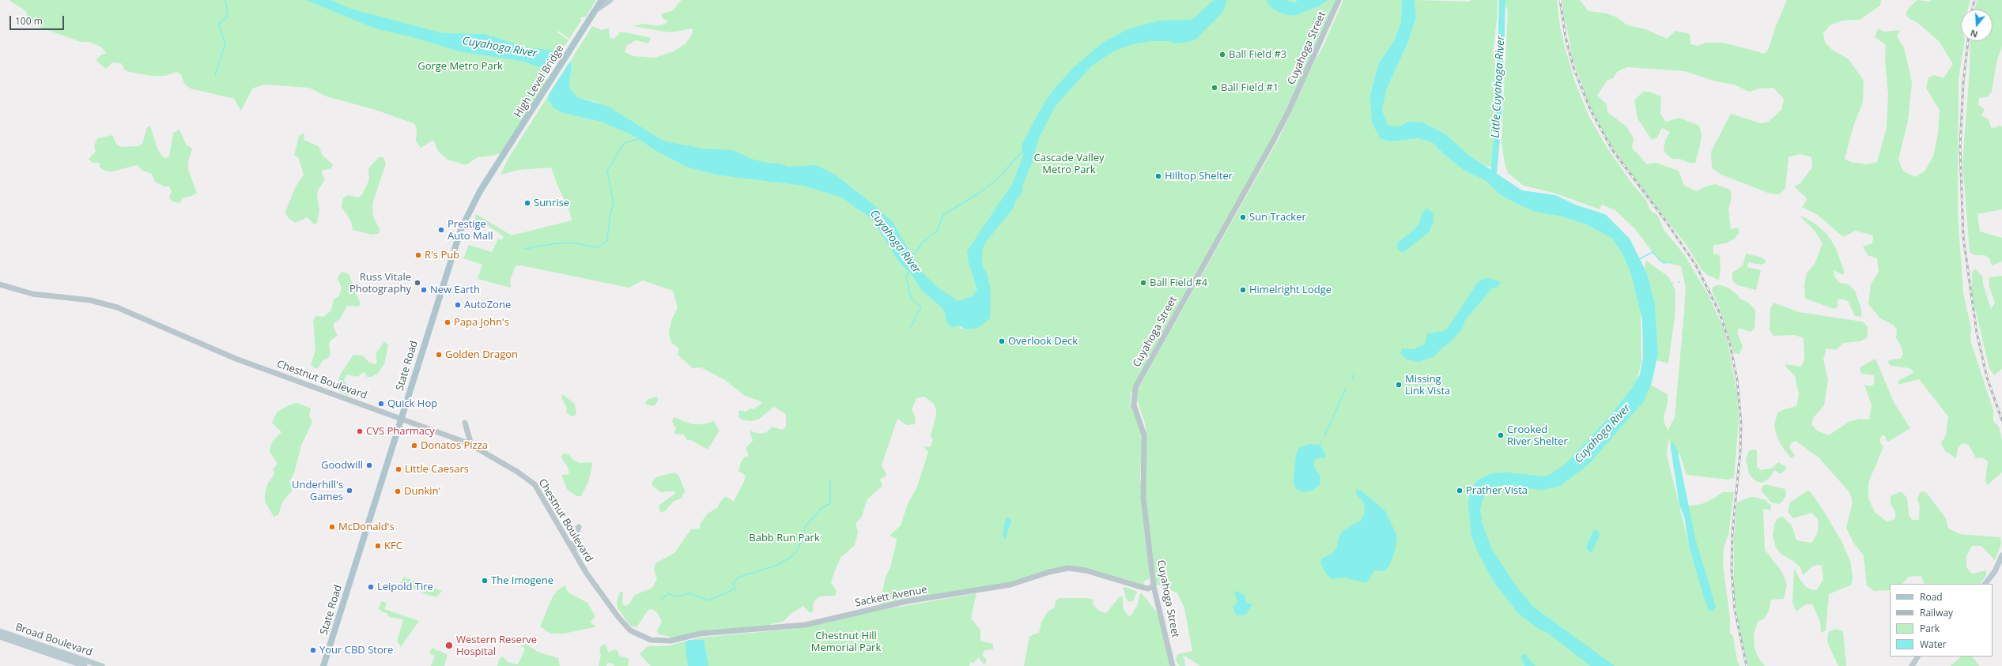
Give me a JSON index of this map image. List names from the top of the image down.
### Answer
{
  "streets": {
    "main road": ["High Level Bridge", "State Road", "Broad Boulevard"],
    "street": ["Cuyahoga Street", "Chestnut Boulevard", "Sackett Avenue"]
  },
  "crossings": [
    ["Cuyahoga Street", "Sackett Avenue"],
    ["High Level Bridge", "State Road"],
    ["State Road", "Chestnut Boulevard"],
    ["Chestnut Boulevard", "Sackett Avenue"]
  ],
  "water": ["Cuyahoga River", "Little Cuyahoga River"],
  "parks": [
    "Gorge Metro Park",
    "Cascade Valley Metro Park",
    "Babb Run Park",
    "Chestnut Hill Memorial Park"
  ],
  "places": [
    "Ball Field #3",
    "Ball Field #1",
    "Hilltop Shelter",
    "Sunrise",
    "Sun Tracker",
    "Prestige Auto Mall",
    "R's Pub",
    "Russ Vitale Photography",
    "Ball Field #4",
    "New Earth",
    "Himelright Lodge",
    "AutoZone",
    "Papa John's",
    "Overlook Deck",
    "Golden Dragon",
    "Missing Link Vista",
    "Quick Hop",
    "CVS Pharmacy",
    "Crooked River Shelter",
    "Donatos Pizza",
    "Goodwill",
    "Little Caesars",
    "Underhill's Games",
    "Prather Vista",
    "Dunkin'",
    "McDonald's",
    "KFC",
    "The Imogene",
    "Leipold Tire",
    "Western Reserve Hospital",
    "Your CBD Store"
  ],
  "legend": [
    "Road",
    "Railway",
    "Park",
    "Water"
  ],
  "scale_bar": "100 m",
  "north": "bottom"
}
